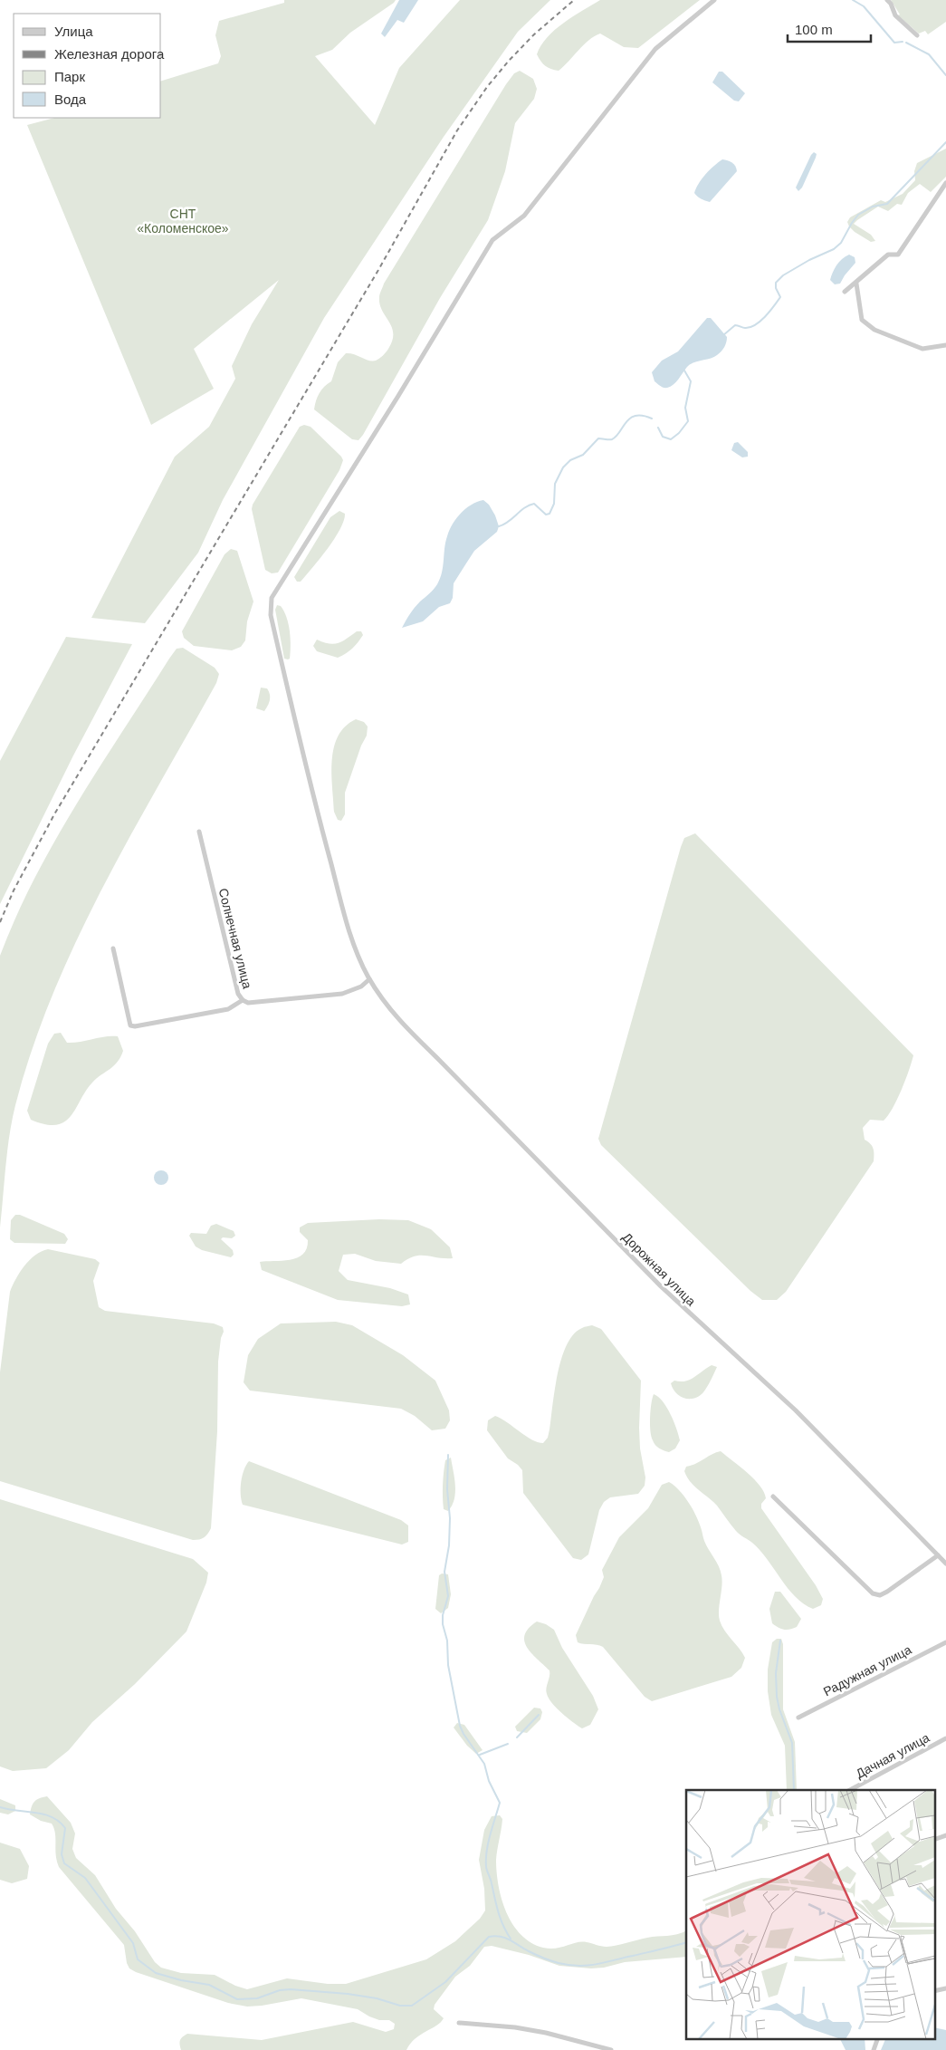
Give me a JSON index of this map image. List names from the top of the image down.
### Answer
{
  "streets": {
    "street": [
      "Солнечная улица",
      "Дорожная улица",
      "Радужная улица",
      "Дачная улица"
    ]
  },
  "crossings": [
    ["Солнечная улица", "Дорожная улица"]
  ],
  "parks": ["СНТ «Коломенское»"],
  "legend": [
    "Улица",
    "Железная дорога",
    "Парк",
    "Вода"
  ],
  "scale_bar": "100 m"
}
